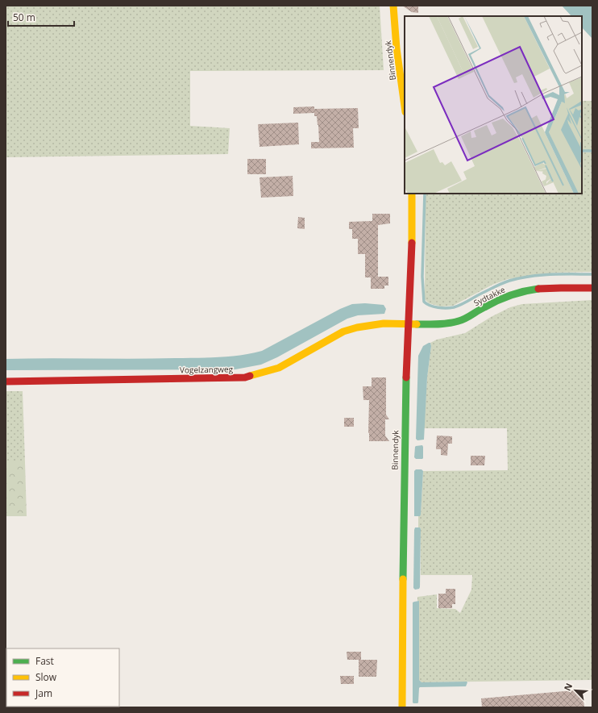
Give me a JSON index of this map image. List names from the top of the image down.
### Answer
{
  "streets": {
    "main road": ["Binnendyk", "Sydtakke", "Vogelzangweg"]
  },
  "crossings": [
    ["Binnendyk", "Sydtakke"],
    ["Sydtakke", "Vogelzangweg"]
  ],
  "legend": ["Fast", "Slow", "Jam"],
  "scale_bar": "50 m",
  "north": "top left"
}
